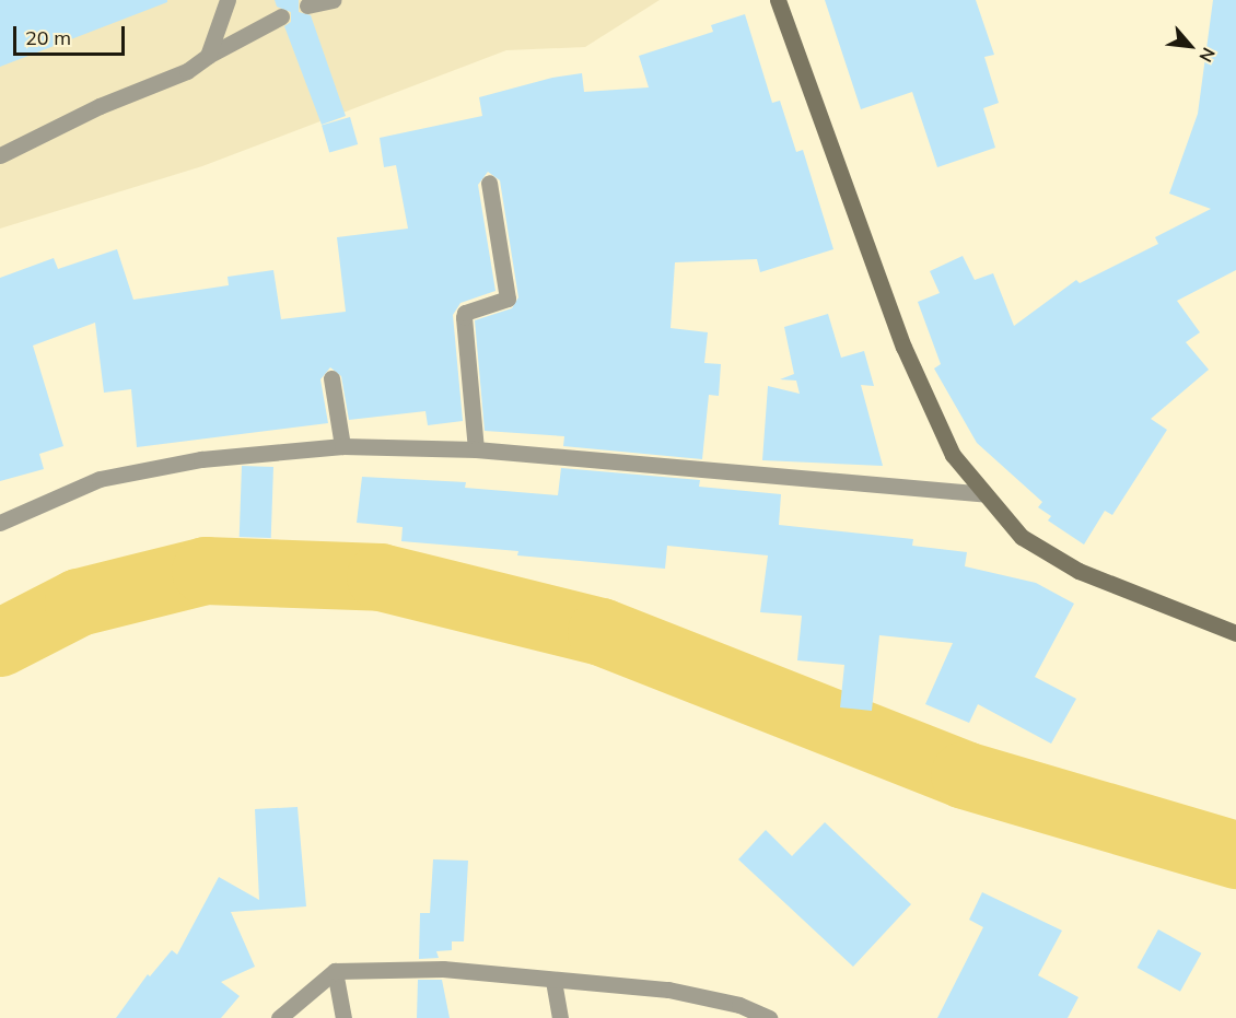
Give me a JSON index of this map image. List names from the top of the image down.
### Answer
{
  "scale_bar": "20 m",
  "north": "bottom right"
}
